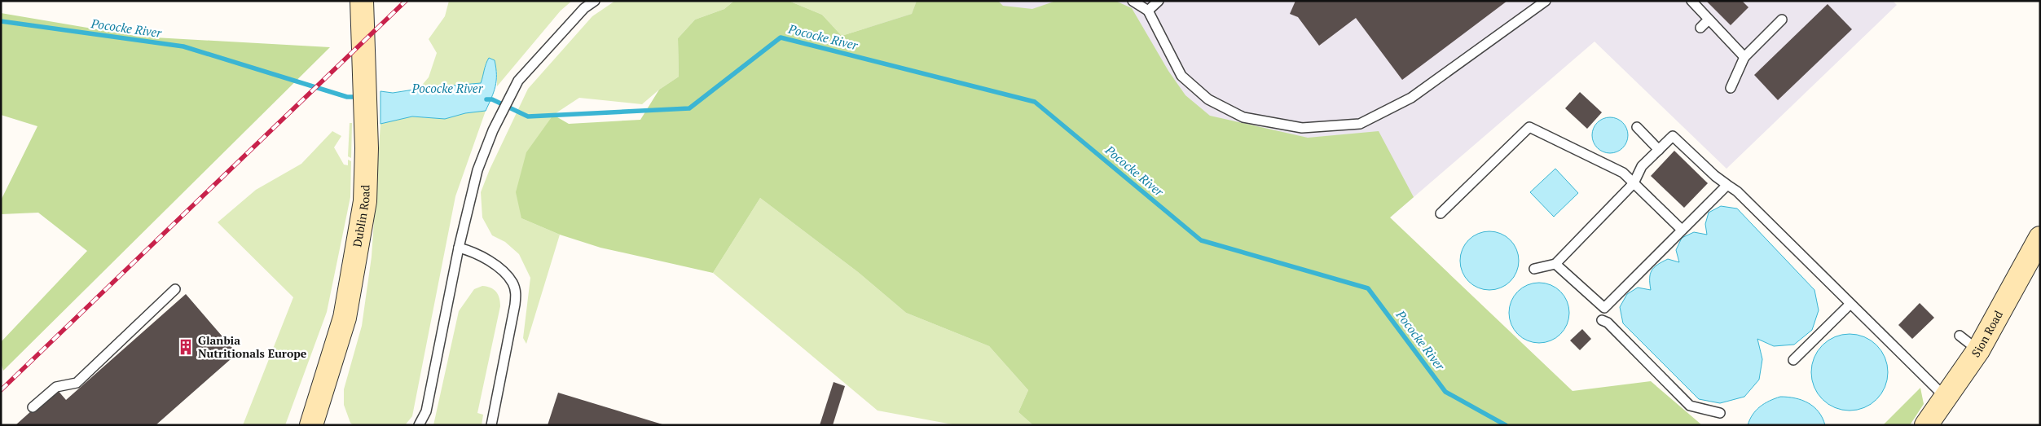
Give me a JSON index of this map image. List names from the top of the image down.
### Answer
{
  "streets": {
    "main road": ["Dublin Road", "Sion Road"]
  },
  "water": ["Pococke River"],
  "places": {
    "building": ["Glanbia Nutritionals Europe"]
  }
}
